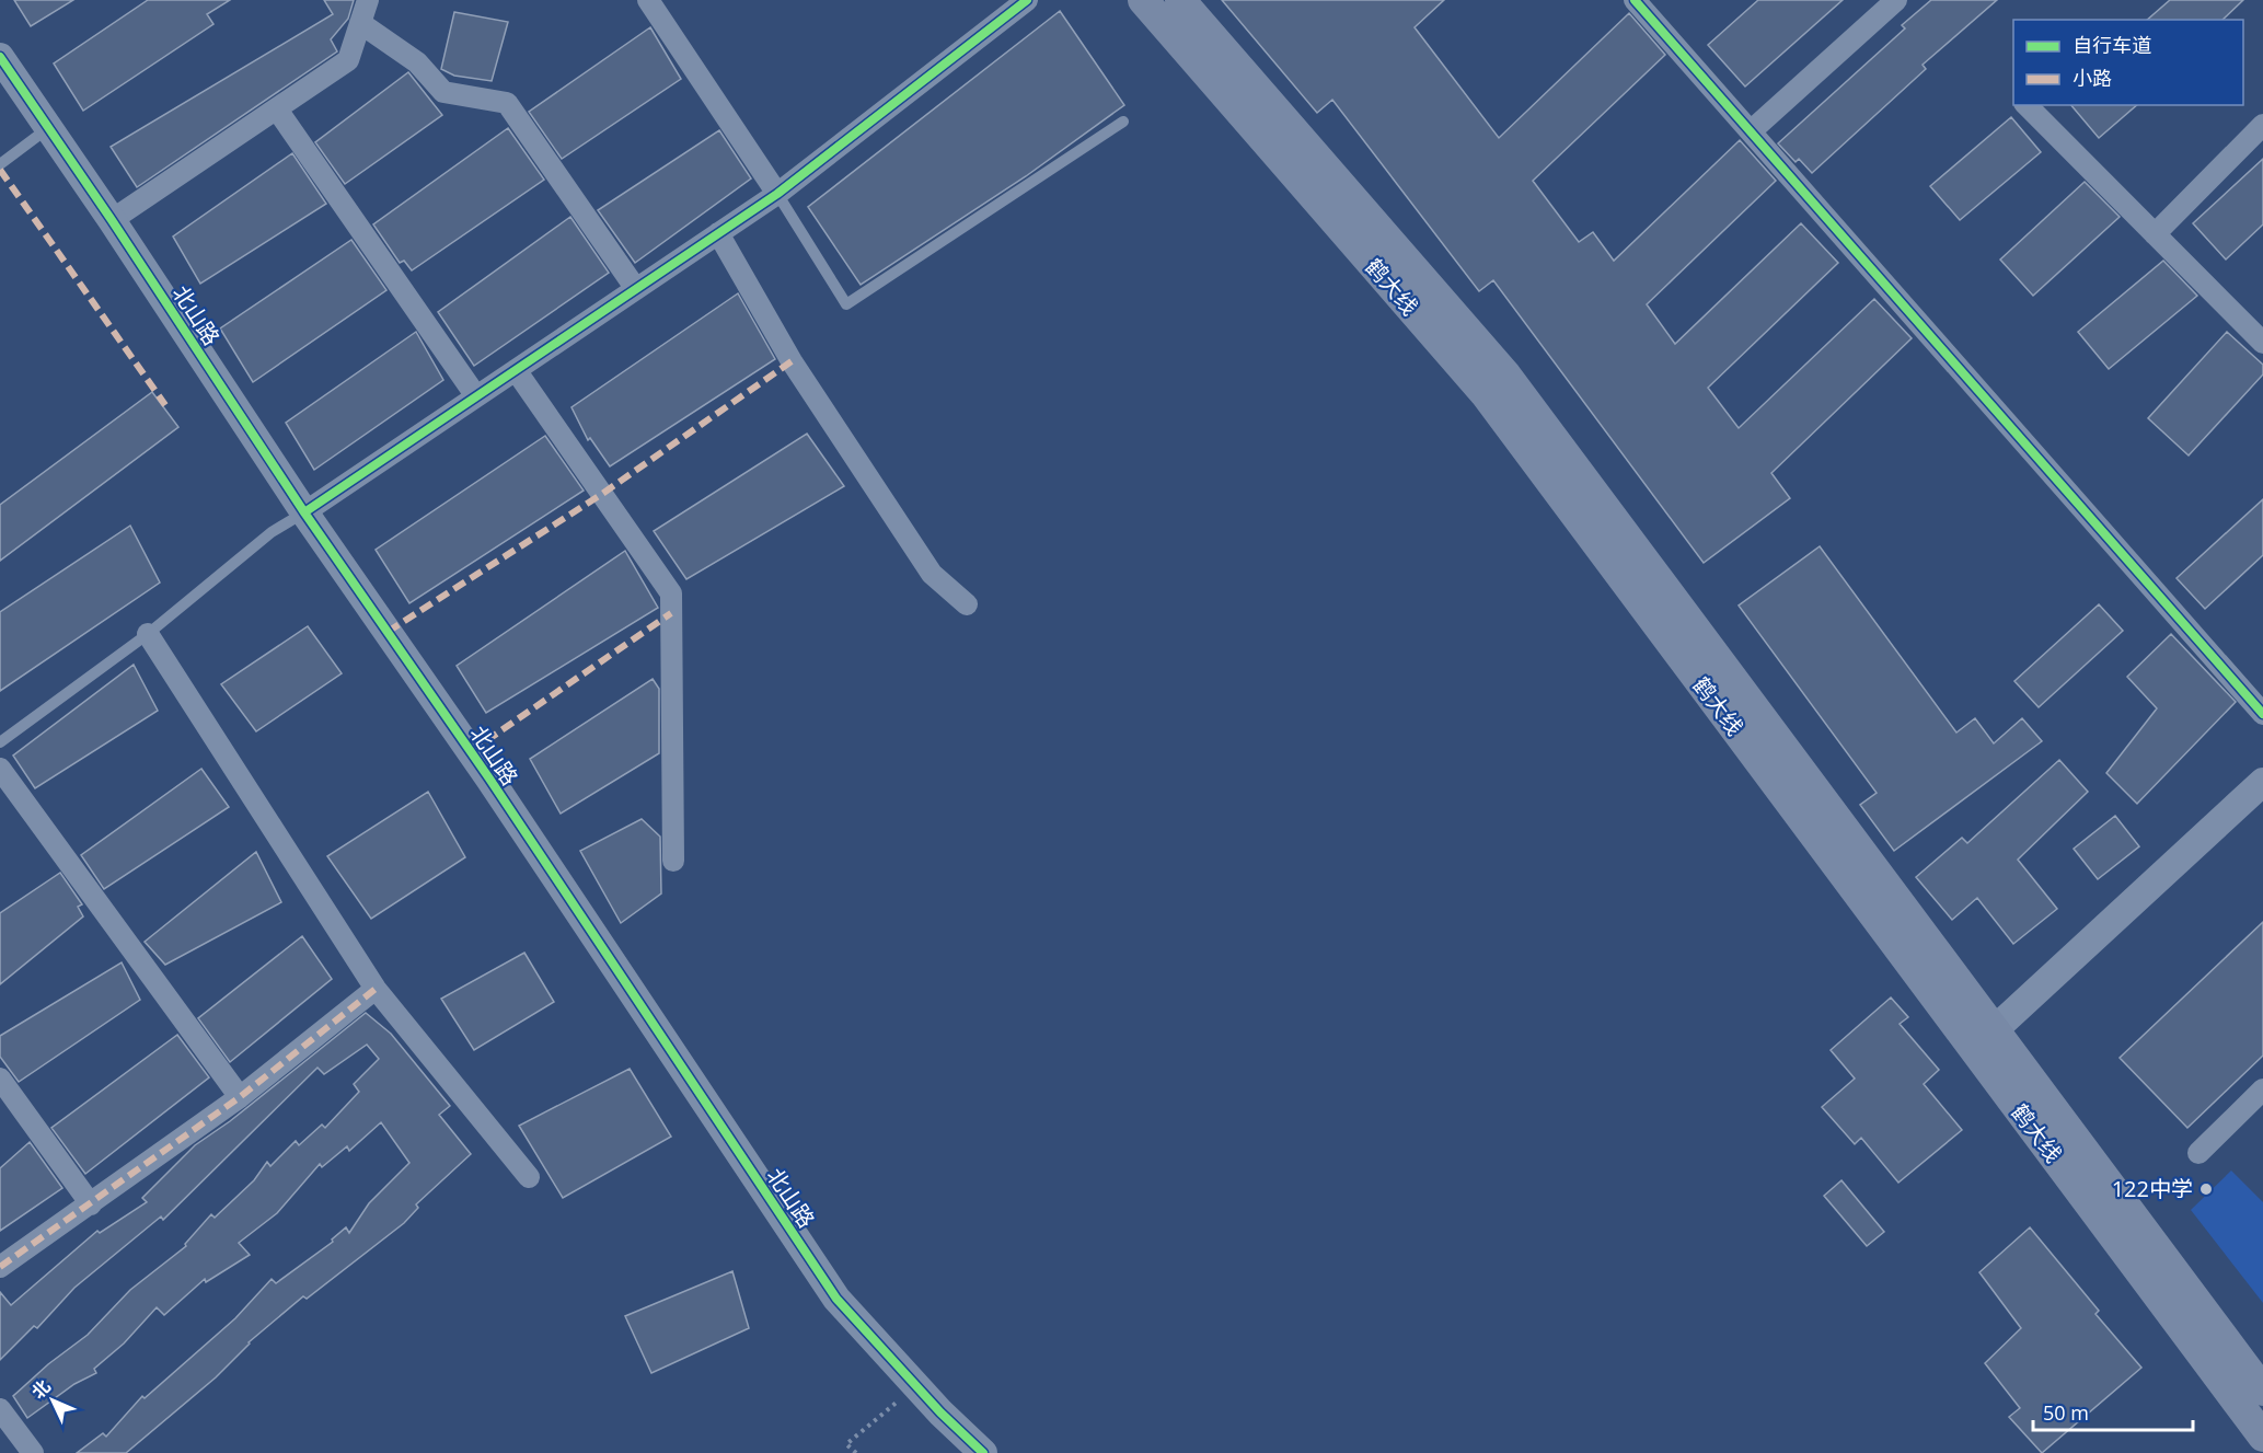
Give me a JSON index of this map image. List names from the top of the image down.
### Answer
{
  "streets": {
    "main road": ["鹤大线"],
    "street": ["北山路"]
  },
  "places": ["122中学"],
  "legend": ["自行车道", "小路"],
  "scale_bar": "50 m",
  "north": "top left"
}
